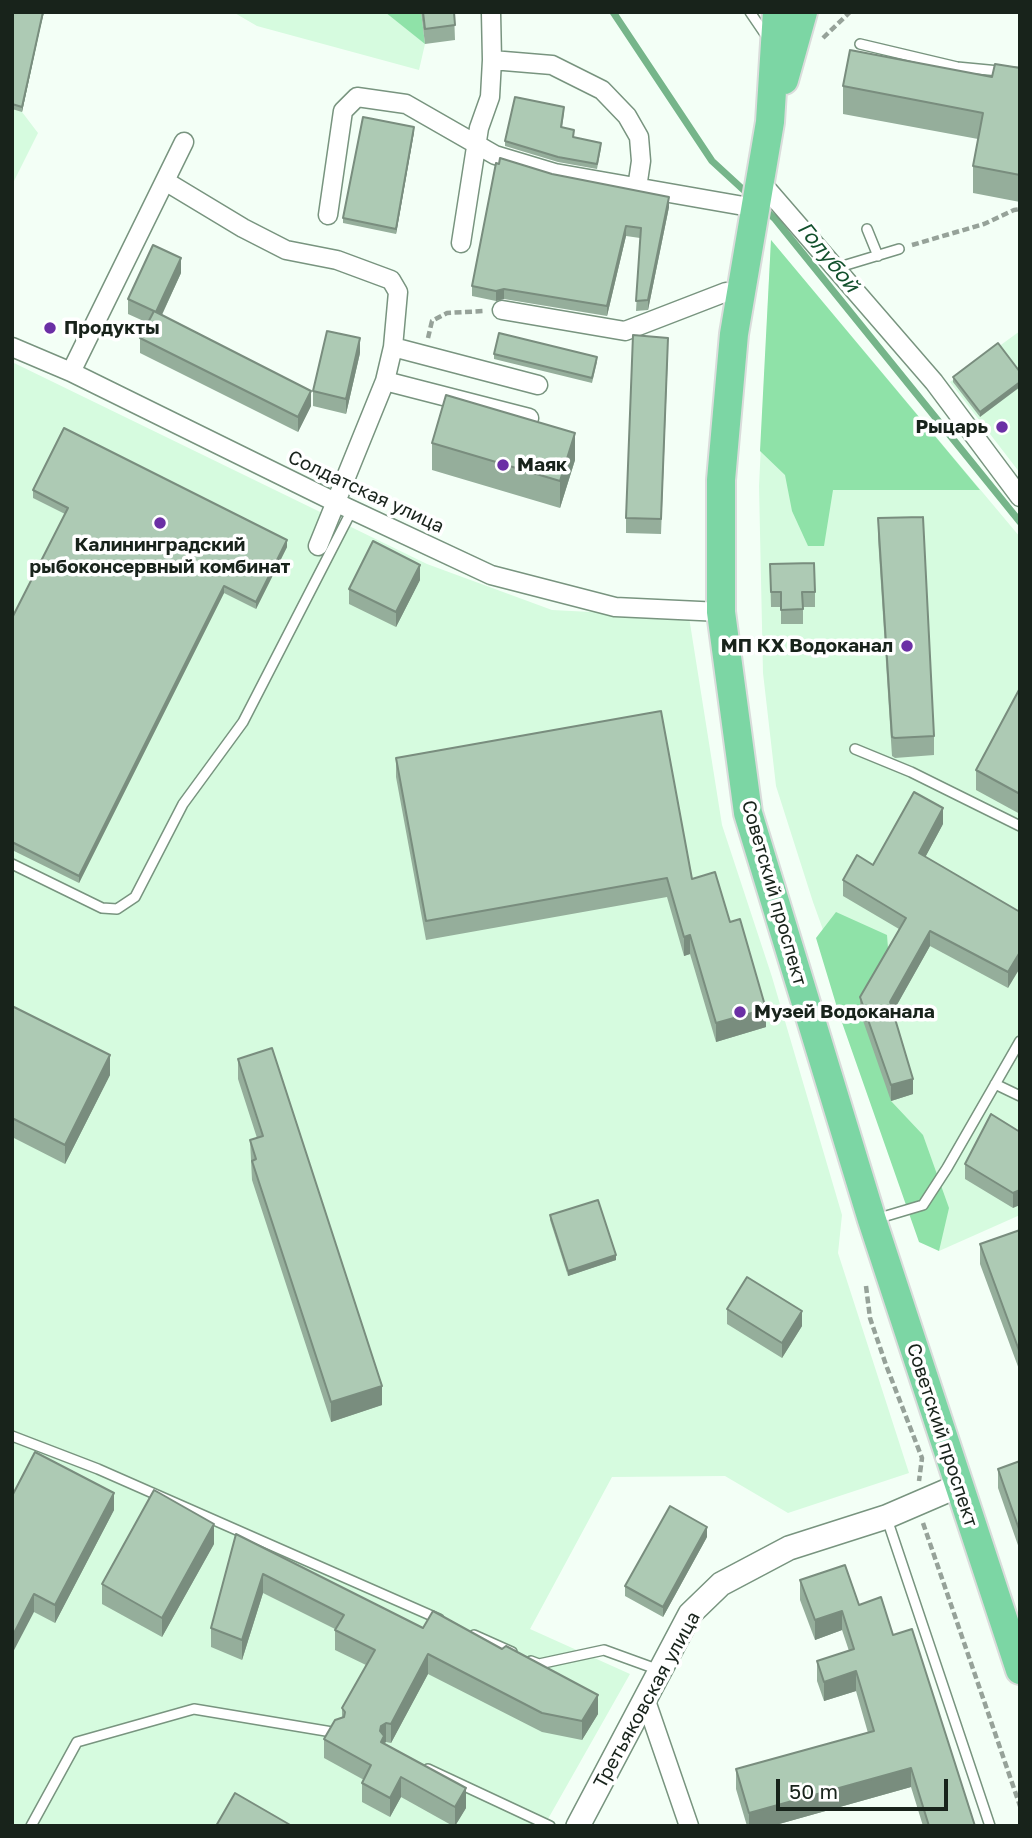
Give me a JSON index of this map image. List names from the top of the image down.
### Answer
{
  "streets": {
    "main road": ["Советский проспект"],
    "street": ["Солдатская улица", "Третьяковская улица"]
  },
  "crossings": [
    ["Солдатская улица", "Советский проспект"],
    ["Советский проспект", "Третьяковская улица"]
  ],
  "water": ["Голубой"],
  "places": [
    "Продукты",
    "Рыцарь",
    "Маяк",
    "Калининградский рыбоконсервный комбинат",
    "МП КХ Водоканал",
    "Музей Водоканала"
  ],
  "scale_bar": "50 m"
}
